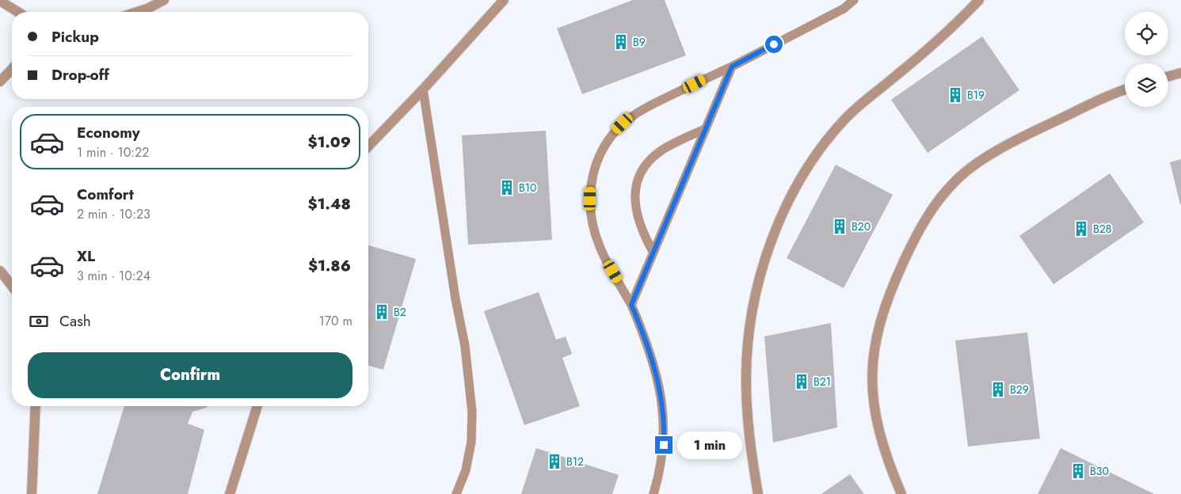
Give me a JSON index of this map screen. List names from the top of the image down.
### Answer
{
  "places": {
    "building": [
      "B9",
      "B19",
      "B10",
      "B20",
      "B28",
      "B2",
      "B21",
      "B29",
      "B12",
      "B30"
    ]
  },
  "page": {
    "banner": ["Pickup", "Drop-off"],
    "list": [
      {
        "name": "Economy",
        "note": "1 min · 10:22",
        "value": "$1.09"
      },
      {
        "name": "Comfort",
        "note": "2 min · 10:23",
        "value": "$1.48"
      },
      {
        "name": "XL",
        "note": "3 min · 10:24",
        "value": "$1.86"
      }
    ],
    "pay": ["Cash", "170 m"],
    "buttons": "Confirm",
    "bubble": "1 min"
  }
}
